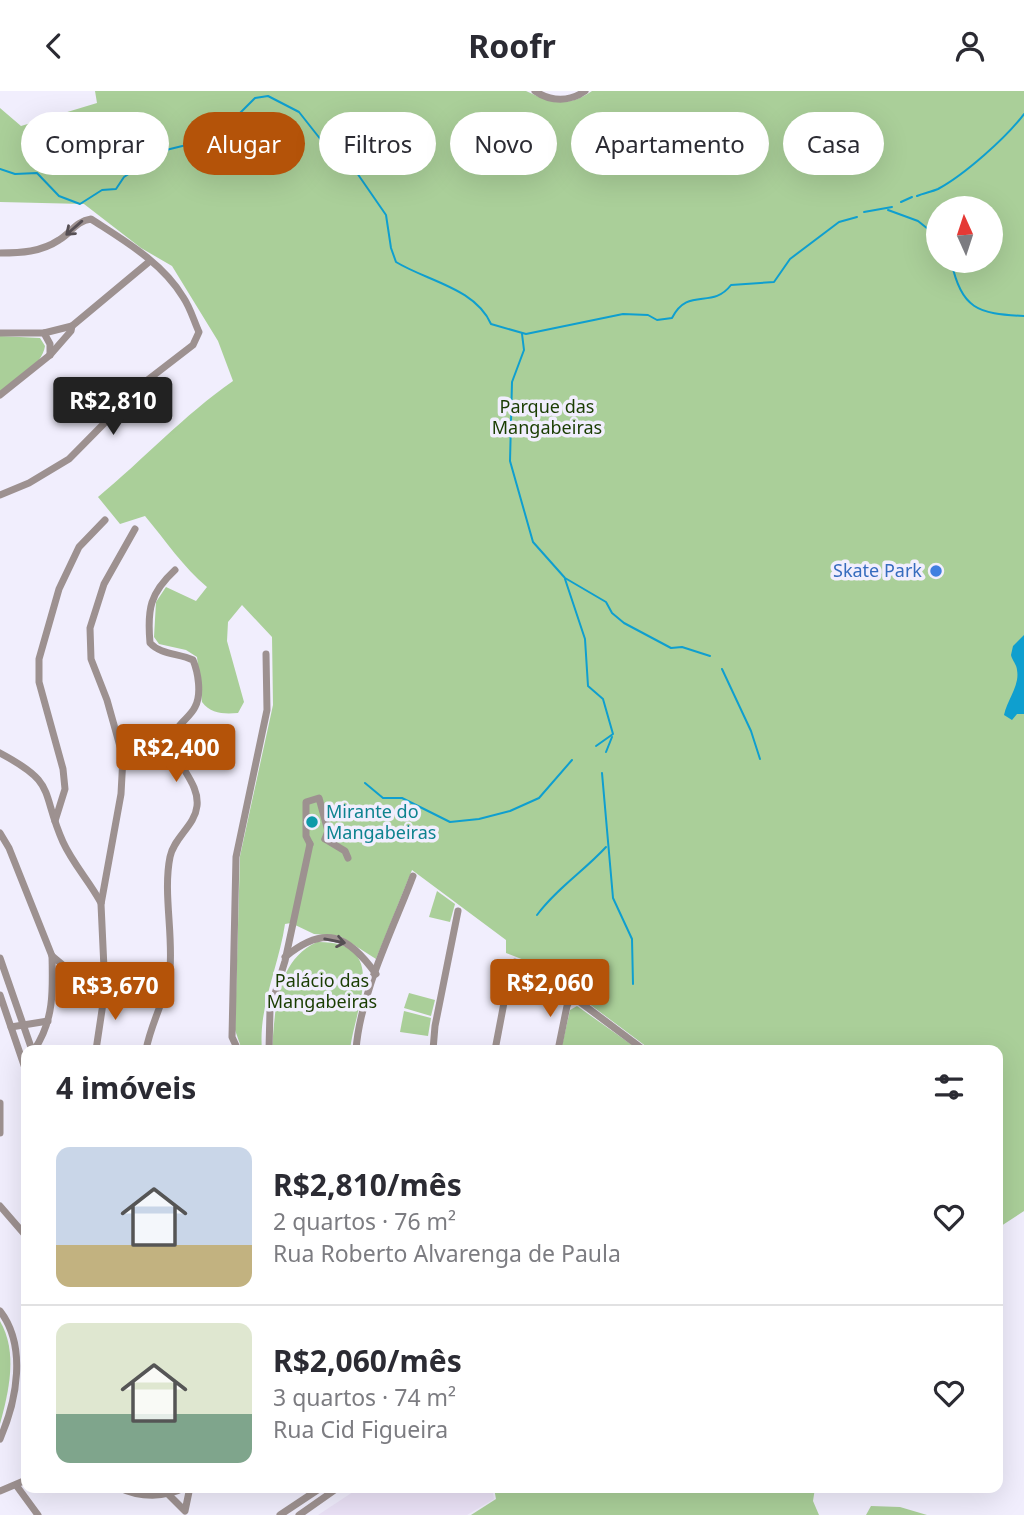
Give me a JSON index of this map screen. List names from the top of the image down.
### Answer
{
  "parks": ["Parque das Mangabeiras", "Palácio das Mangabeiras"],
  "places": ["Skate Park", "Mirante do Mangabeiras"],
  "north": "top",
  "page": {
    "header": "Roofr",
    "chip": [
      "Comprar",
      "Alugar",
      "Filtros",
      "Novo",
      "Apartamento",
      "Casa"
    ],
    "price": [
      "R$2,810",
      "R$2,400",
      "R$2,060",
      "R$3,670"
    ],
    "heading": "4 imóveis",
    "list": [
      {
        "name": "R$2,810/mês",
        "note": "2 quartos · 76 m² · Rua Roberto Alvarenga de Paula"
      },
      {
        "name": "R$2,060/mês",
        "note": "3 quartos · 74 m² · Rua Cid Figueira"
      }
    ]
  }
}
